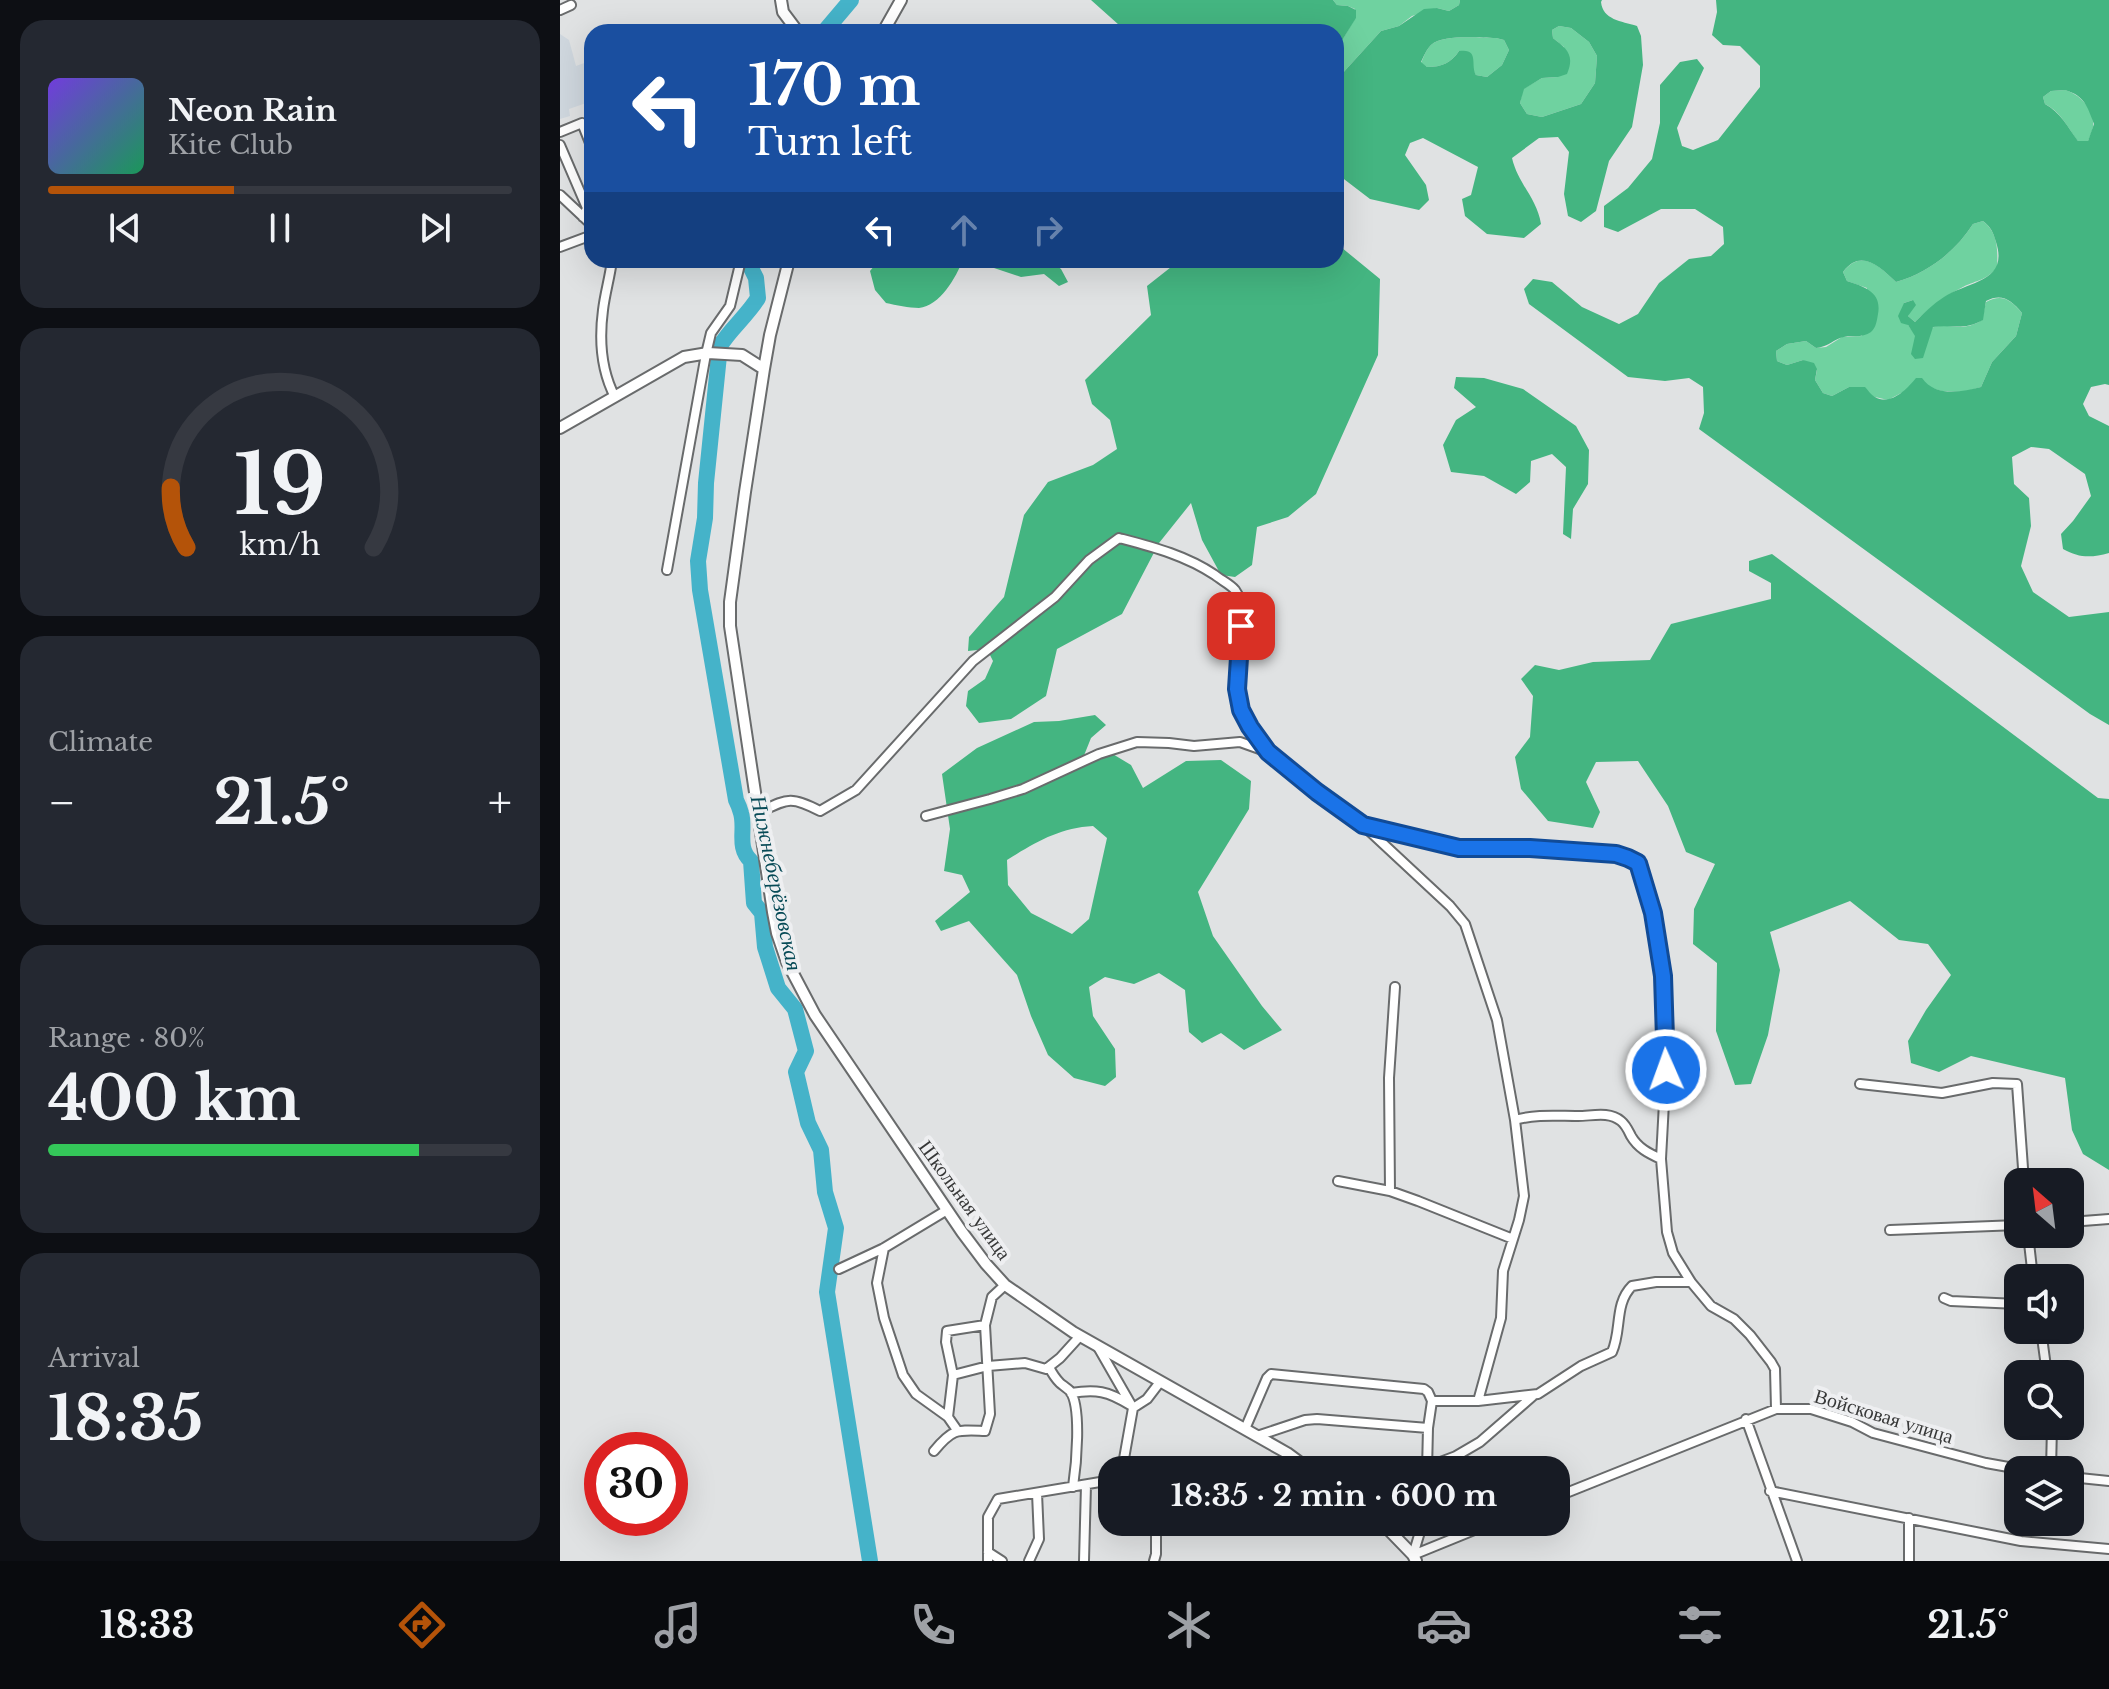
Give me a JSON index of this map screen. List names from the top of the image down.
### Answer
{
  "streets": {
    "street": ["Школьная улица", "Войсковая улица"]
  },
  "water": ["Нижнеберёзовская"],
  "north": "top left",
  "page": {
    "turn": ["170 m", "Turn left"],
    "song": ["Neon Rain", "Kite Club"],
    "tile": [
      "Climate",
      ["Range · 80%", "400 km"],
      ["Arrival", "18:35"]
    ],
    "heat": ["−", "21.5°", "+"],
    "limit": "30",
    "trip": "18:35 · 2 min · 600 m",
    "tabs": ["18:33", "21.5°"],
    "gauge": ["19", "km/h"]
  }
}
